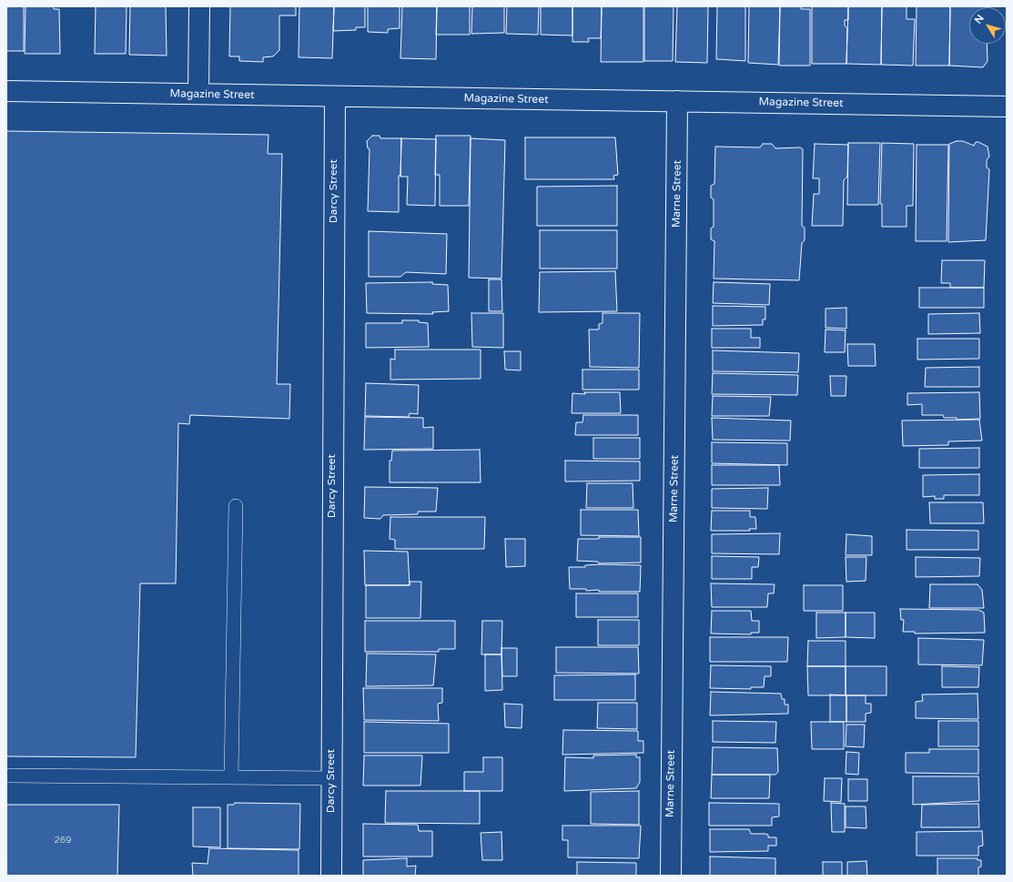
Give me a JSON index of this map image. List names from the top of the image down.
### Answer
{
  "streets": {
    "street": ["Magazine Street", "Darcy Street", "Marne Street"]
  },
  "crossings": [
    ["Magazine Street", "Darcy Street"],
    ["Magazine Street", "Marne Street"]
  ],
  "house_numbers": ["269"],
  "north": "top left"
}
